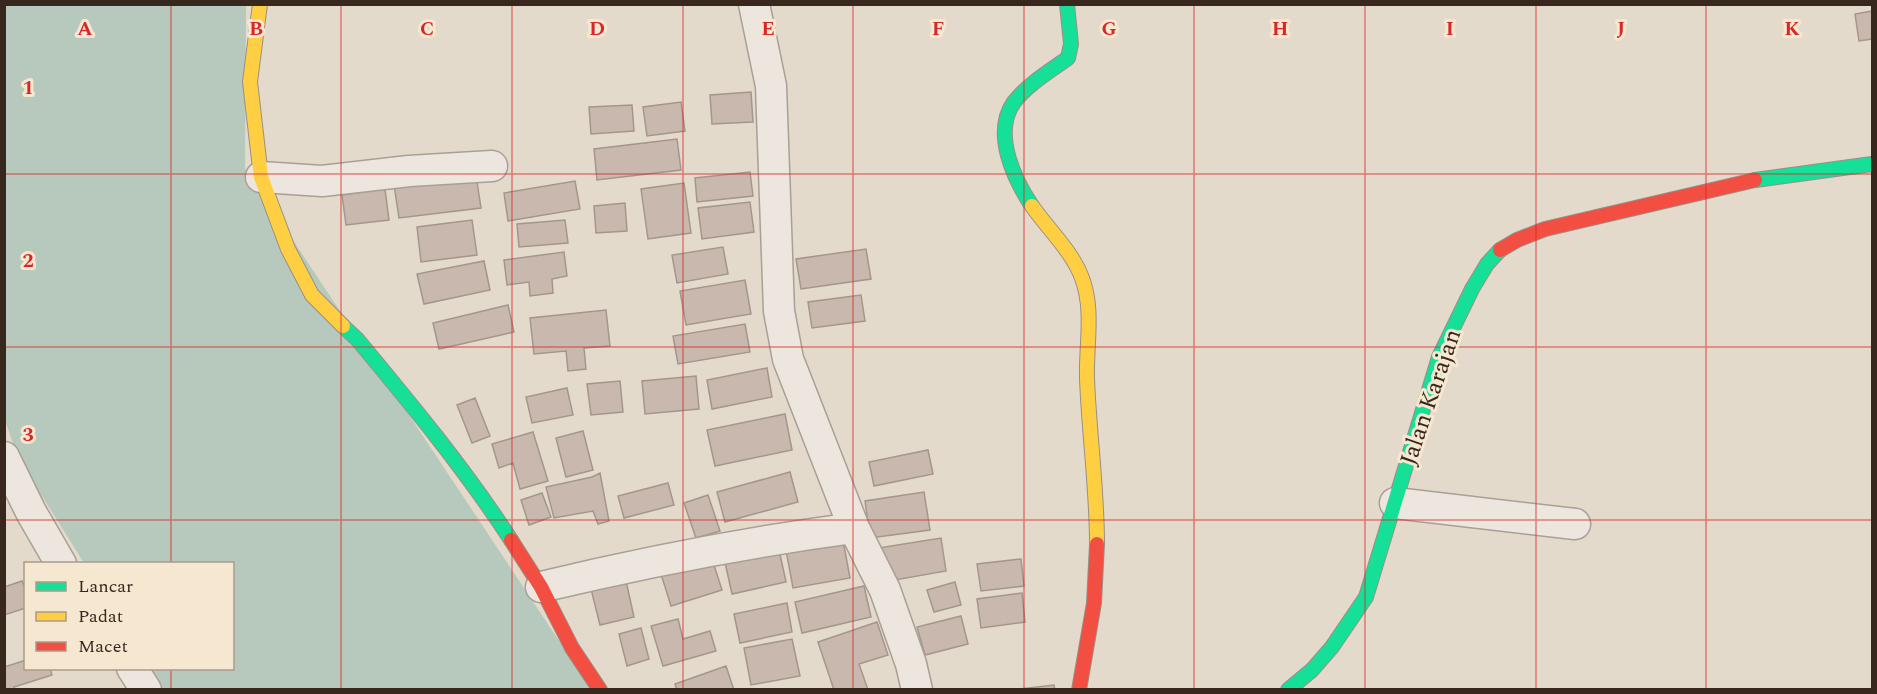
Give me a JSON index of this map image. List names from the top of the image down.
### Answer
{
  "streets": {
    "street": ["Jalan Karajan"]
  },
  "legend": ["Lancar", "Padat", "Macet"],
  "grid": {
    "columns": [
      "A",
      "B",
      "C",
      "D",
      "E",
      "F",
      "G",
      "H",
      "I",
      "J",
      "K"
    ],
    "rows": ["1", "2", "3"]
  }
}
